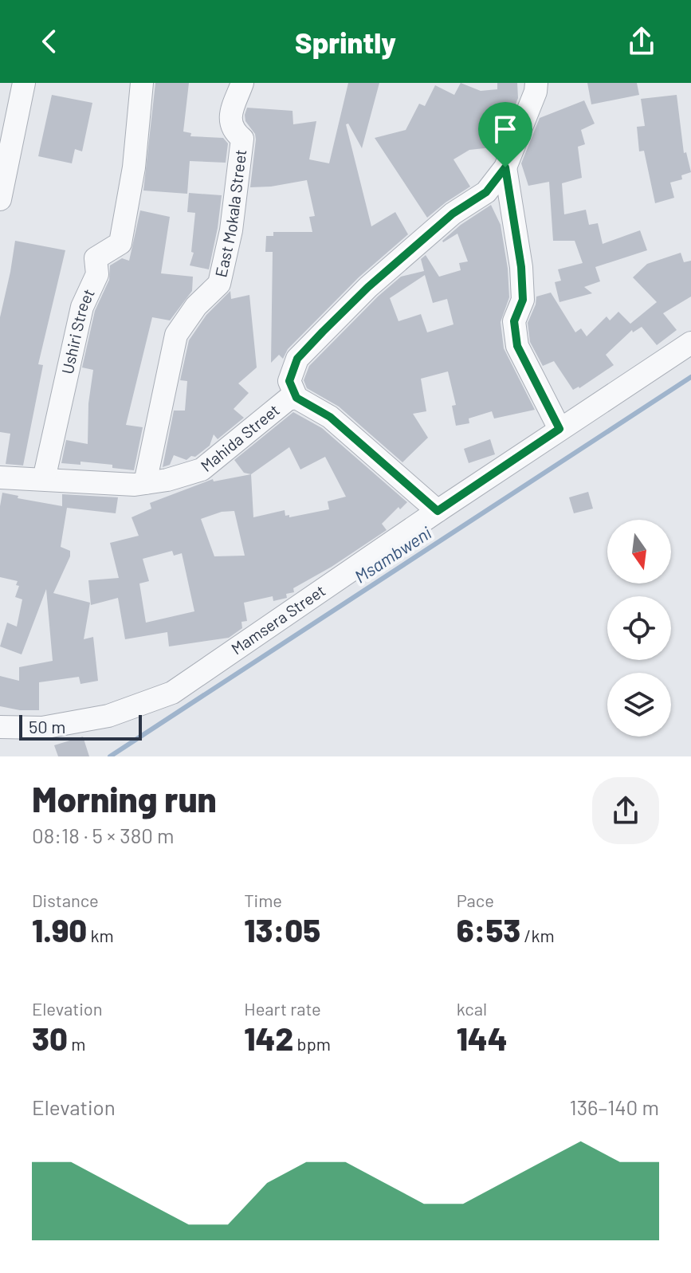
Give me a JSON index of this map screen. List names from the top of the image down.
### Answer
{
  "streets": {
    "street": [
      "East Mokala Street",
      "Ushiri Street",
      "Mahida Street",
      "Mamsera Street"
    ]
  },
  "crossings": [
    ["East Mokala Street", "Mahida Street"],
    ["Ushiri Street", "Mahida Street"],
    ["Mahida Street", "Mamsera Street"]
  ],
  "water": ["Msambweni"],
  "scale_bar": "50 m",
  "north": "bottom",
  "page": {
    "header": "Sprintly",
    "scale": "50 m",
    "heading": ["Morning run", "08:18 · 5 × 380 m"],
    "stats": [
      ["Distance", "1.90 km"],
      ["Time", "13:05"],
      ["Pace", "6:53 /km"],
      ["Elevation", "30 m"],
      ["Heart rate", "142 bpm"],
      ["kcal", "144"]
    ],
    "chart": ["Elevation", "136–140 m"]
  }
}
